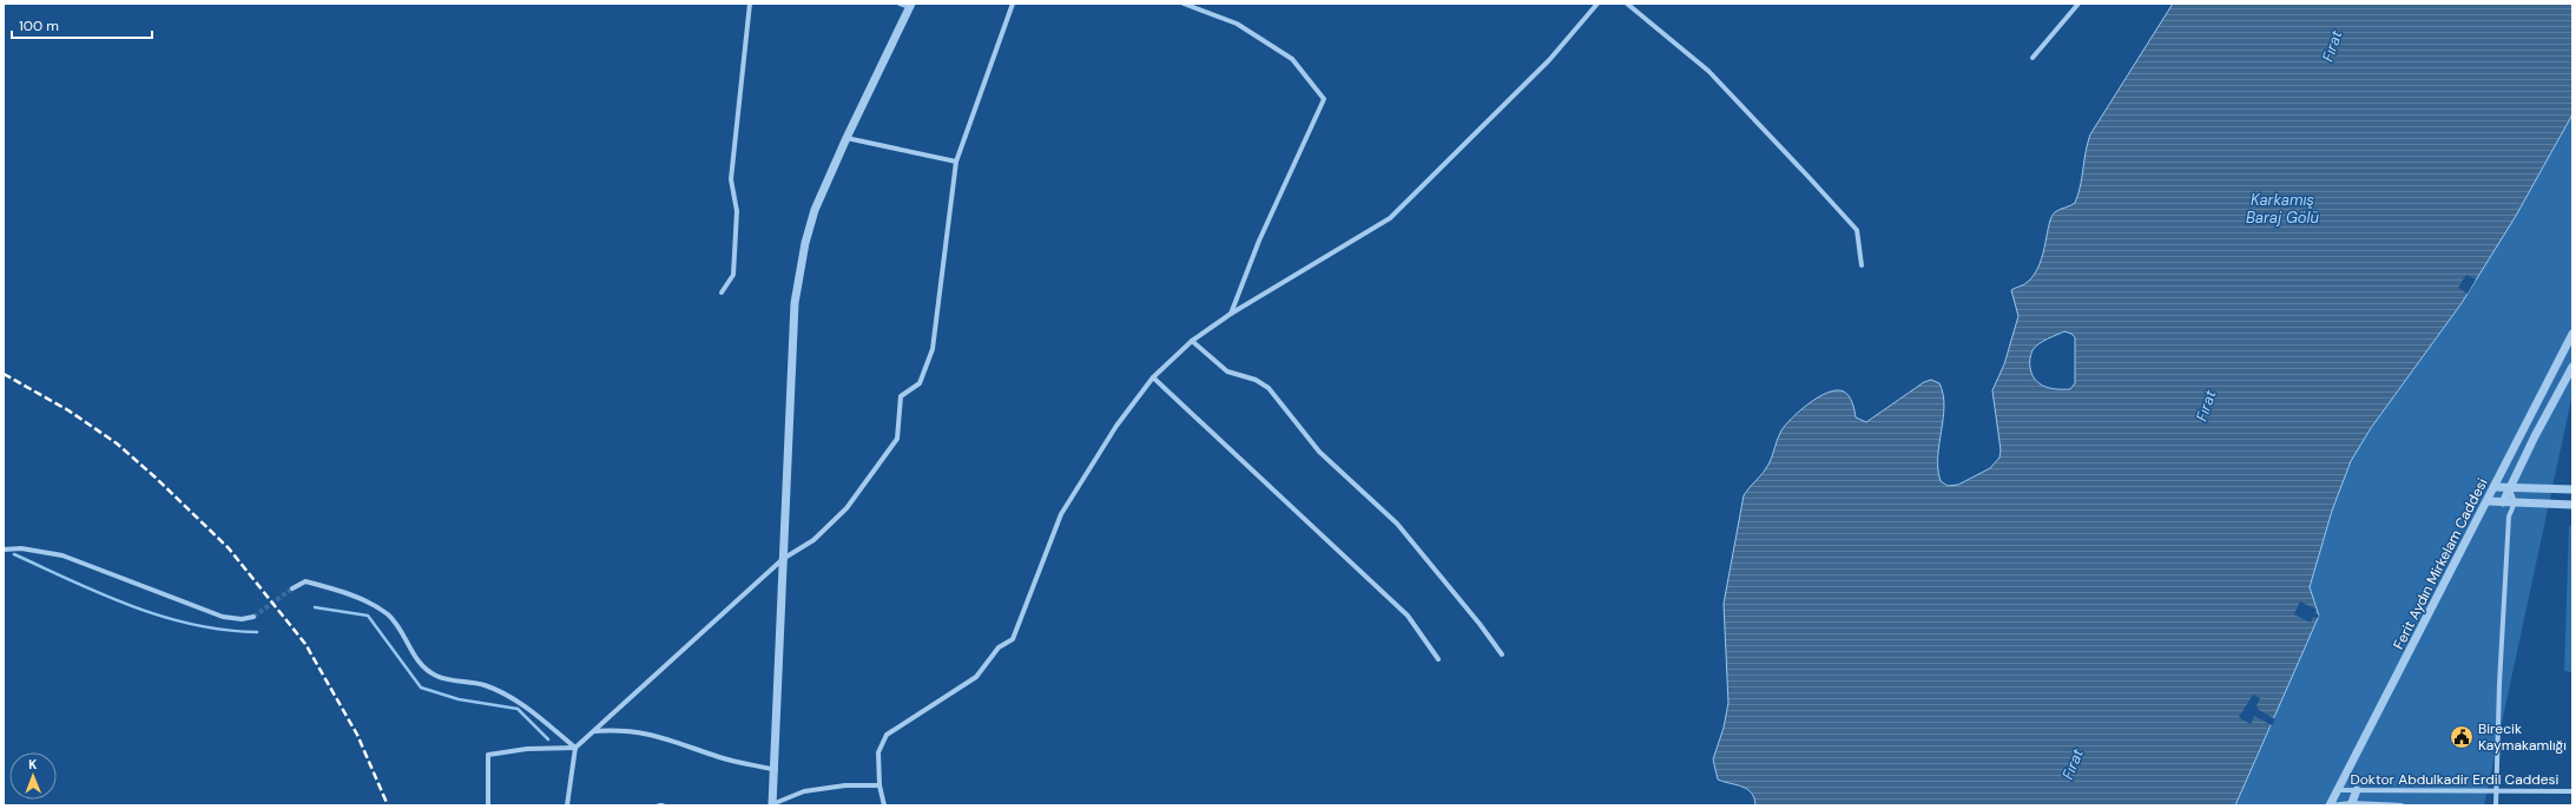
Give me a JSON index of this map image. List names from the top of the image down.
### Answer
{
  "streets": {
    "street": ["Ferit Aydın Mirkelam Caddesi", "Doktor Abdulkadir Erdil Caddesi"]
  },
  "crossings": [
    ["Ferit Aydın Mirkelam Caddesi", "Doktor Abdulkadir Erdil Caddesi"]
  ],
  "water": ["Fırat", "Karkamış Baraj Gölü"],
  "places": {
    "public building": ["Birecik Kaymakamlığı"]
  },
  "scale_bar": "100 m",
  "north": "top"
}
